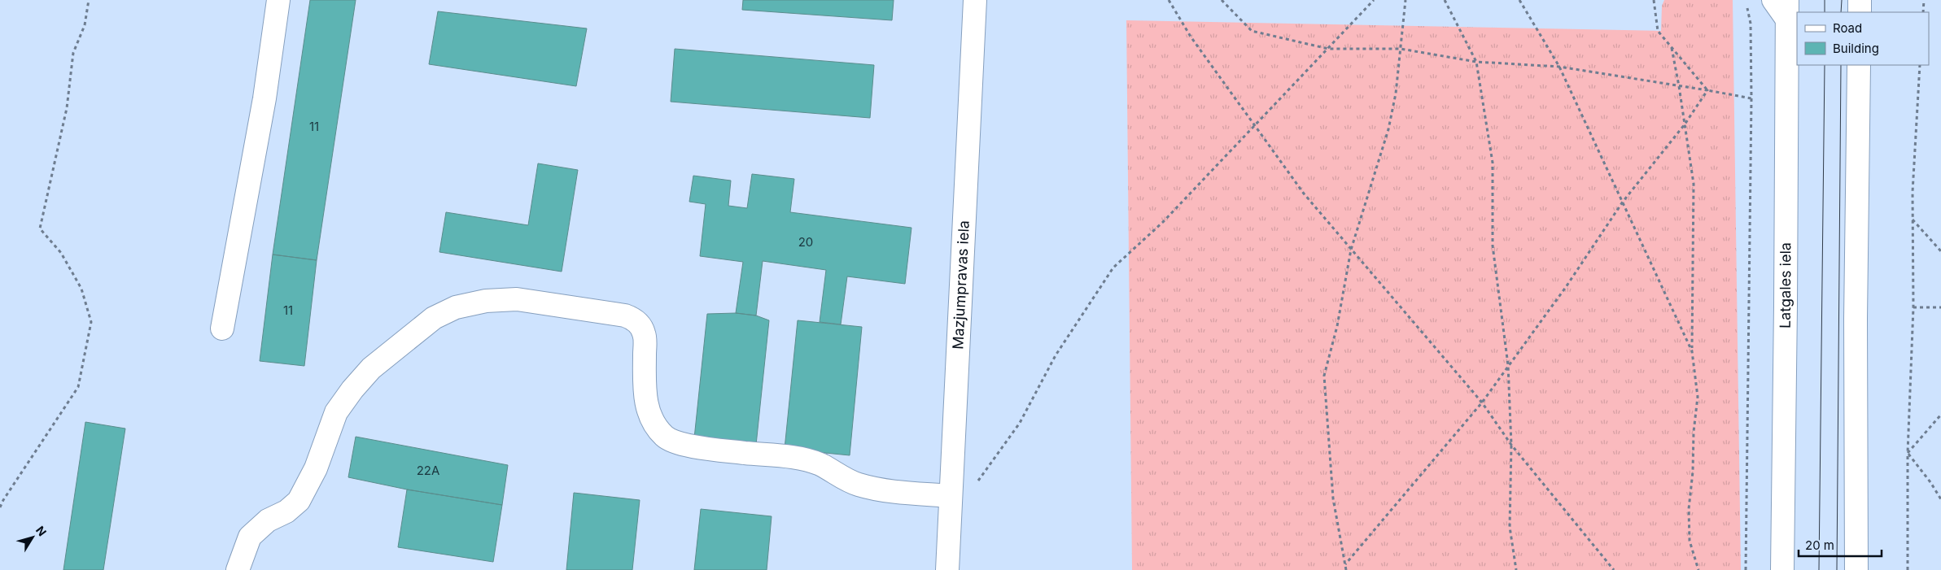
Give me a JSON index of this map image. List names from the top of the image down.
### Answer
{
  "streets": {
    "main road": ["Mazjumpravas iela", "Latgales iela"]
  },
  "house_numbers": [
    "11",
    "20",
    "11",
    "22A"
  ],
  "legend": ["Road", "Building"],
  "scale_bar": "20 m",
  "north": "top right"
}
